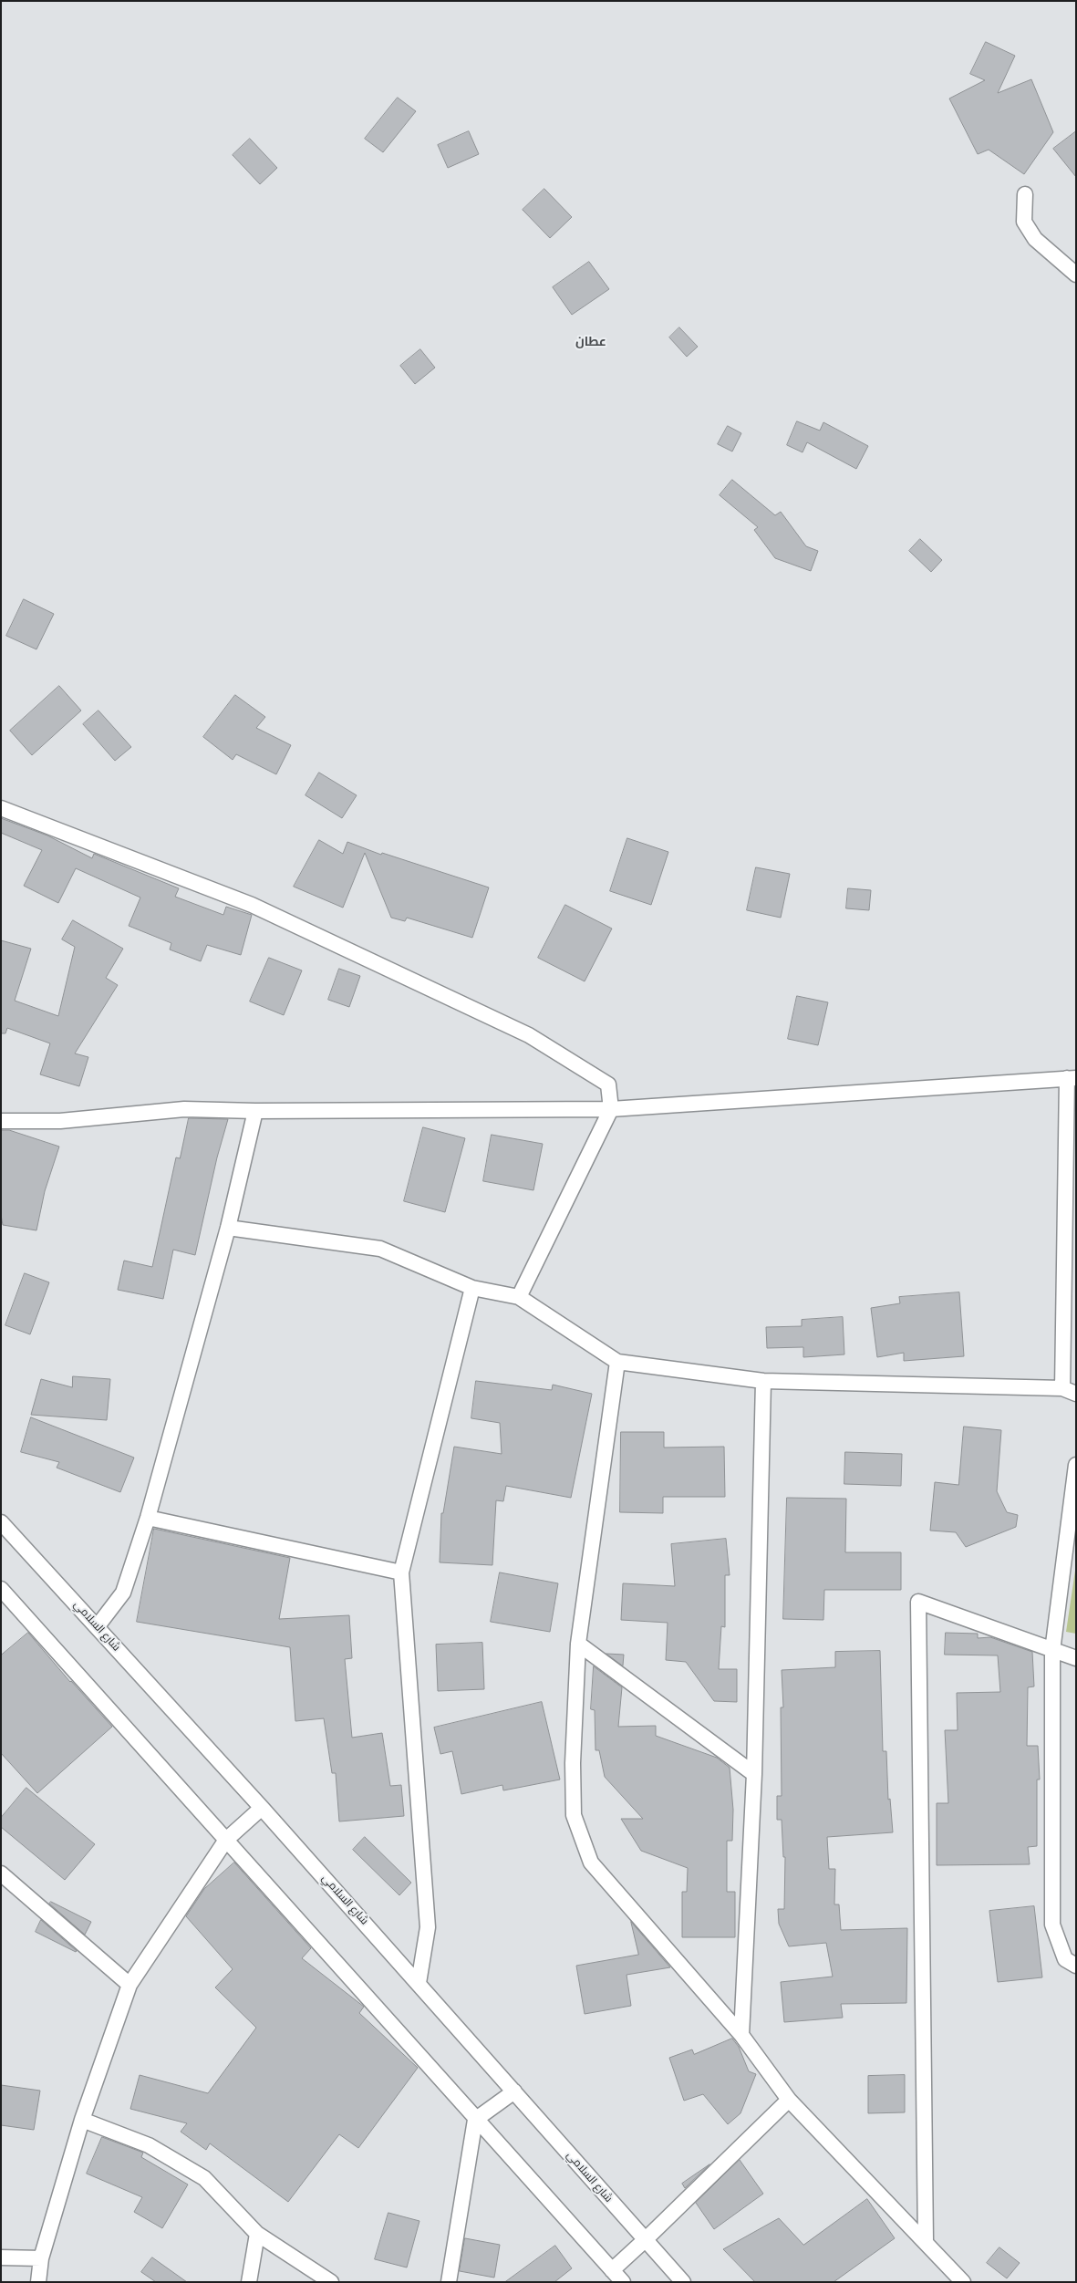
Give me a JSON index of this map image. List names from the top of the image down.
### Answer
{
  "streets": {
    "street": ["شارع السلامي"]
  },
  "districts": ["عطان"]
}
